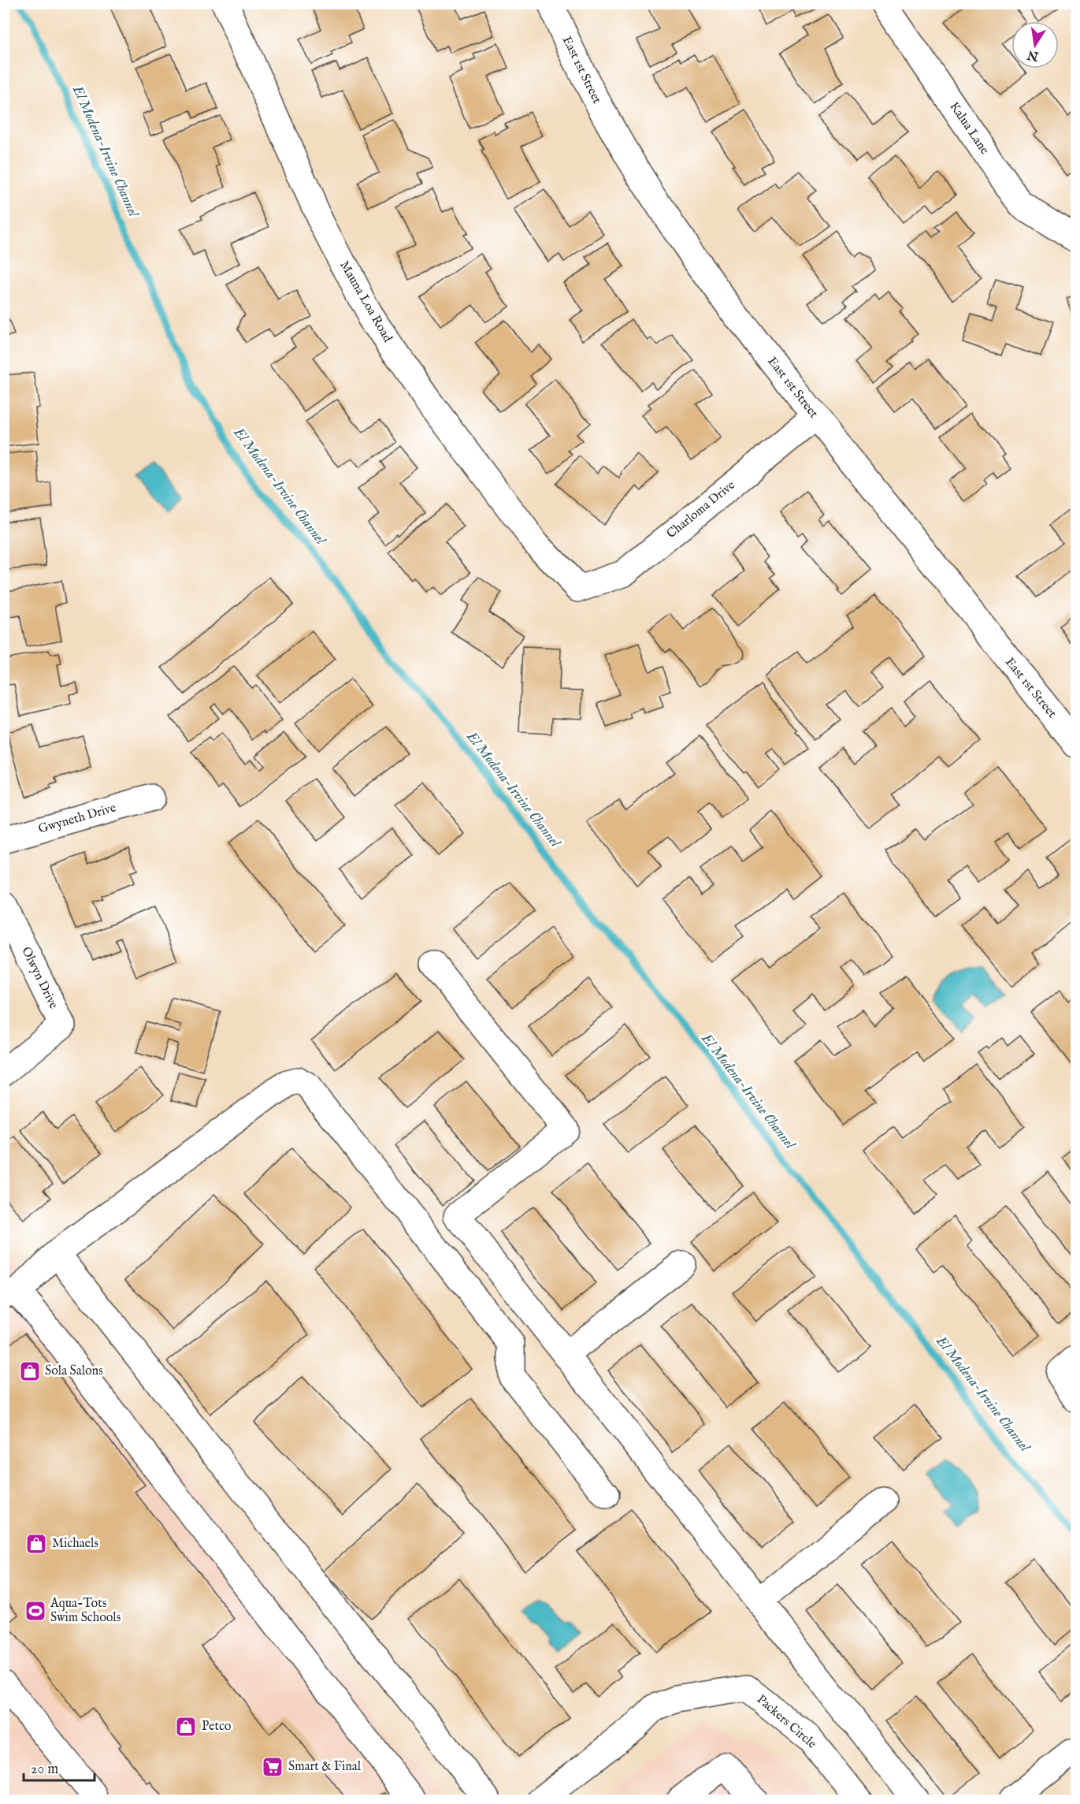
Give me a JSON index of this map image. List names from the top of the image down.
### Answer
{
  "streets": {
    "street": [
      "East 1st Street",
      "Kalua Lane",
      "Mauna Loa Road",
      "Charloma Drive",
      "Gwyneth Drive",
      "Olwyn Drive",
      "Packers Circle"
    ]
  },
  "crossings": [
    ["East 1st Street", "Charloma Drive"],
    ["Mauna Loa Road", "Charloma Drive"]
  ],
  "water": ["El Modena-Irvine Channel"],
  "places": {
    "shop": ["Sola Salons", "Michaels", "Petco"],
    "sports": ["Aqua-Tots Swim Schools"],
    "supermarket": ["Smart & Final"]
  },
  "scale_bar": "20 m",
  "north": "bottom"
}
